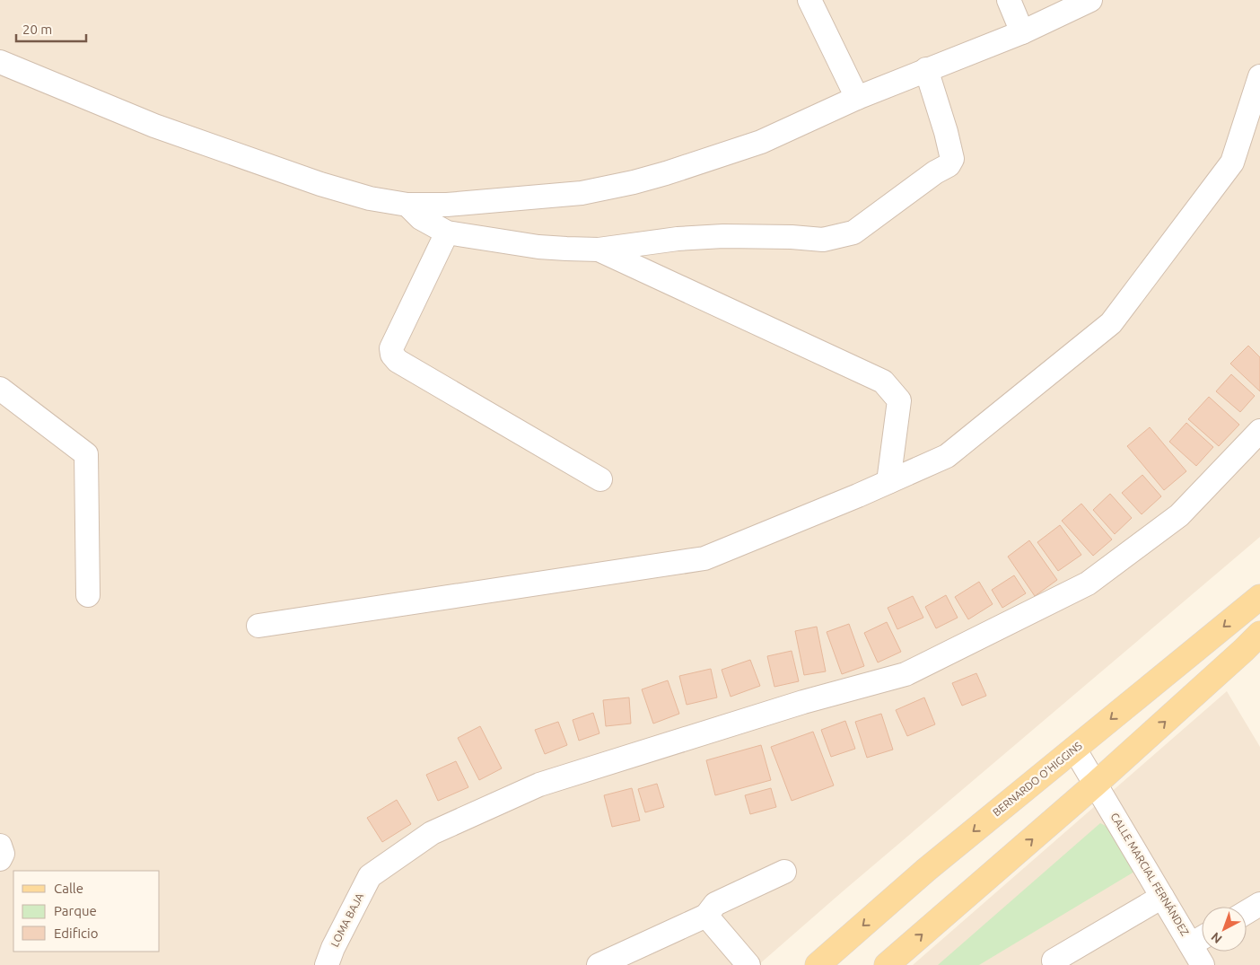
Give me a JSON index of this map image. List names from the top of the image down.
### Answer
{
  "streets": {
    "main road": ["BERNARDO O'HIGGINS"],
    "street": ["CALLE MARCIAL FERNÁNDEZ", "LOMA BAJA"]
  },
  "crossings": [
    ["BERNARDO O'HIGGINS", "CALLE MARCIAL FERNÁNDEZ"]
  ],
  "legend": ["Calle", "Parque", "Edificio"],
  "scale_bar": "20 m",
  "north": "bottom left"
}
